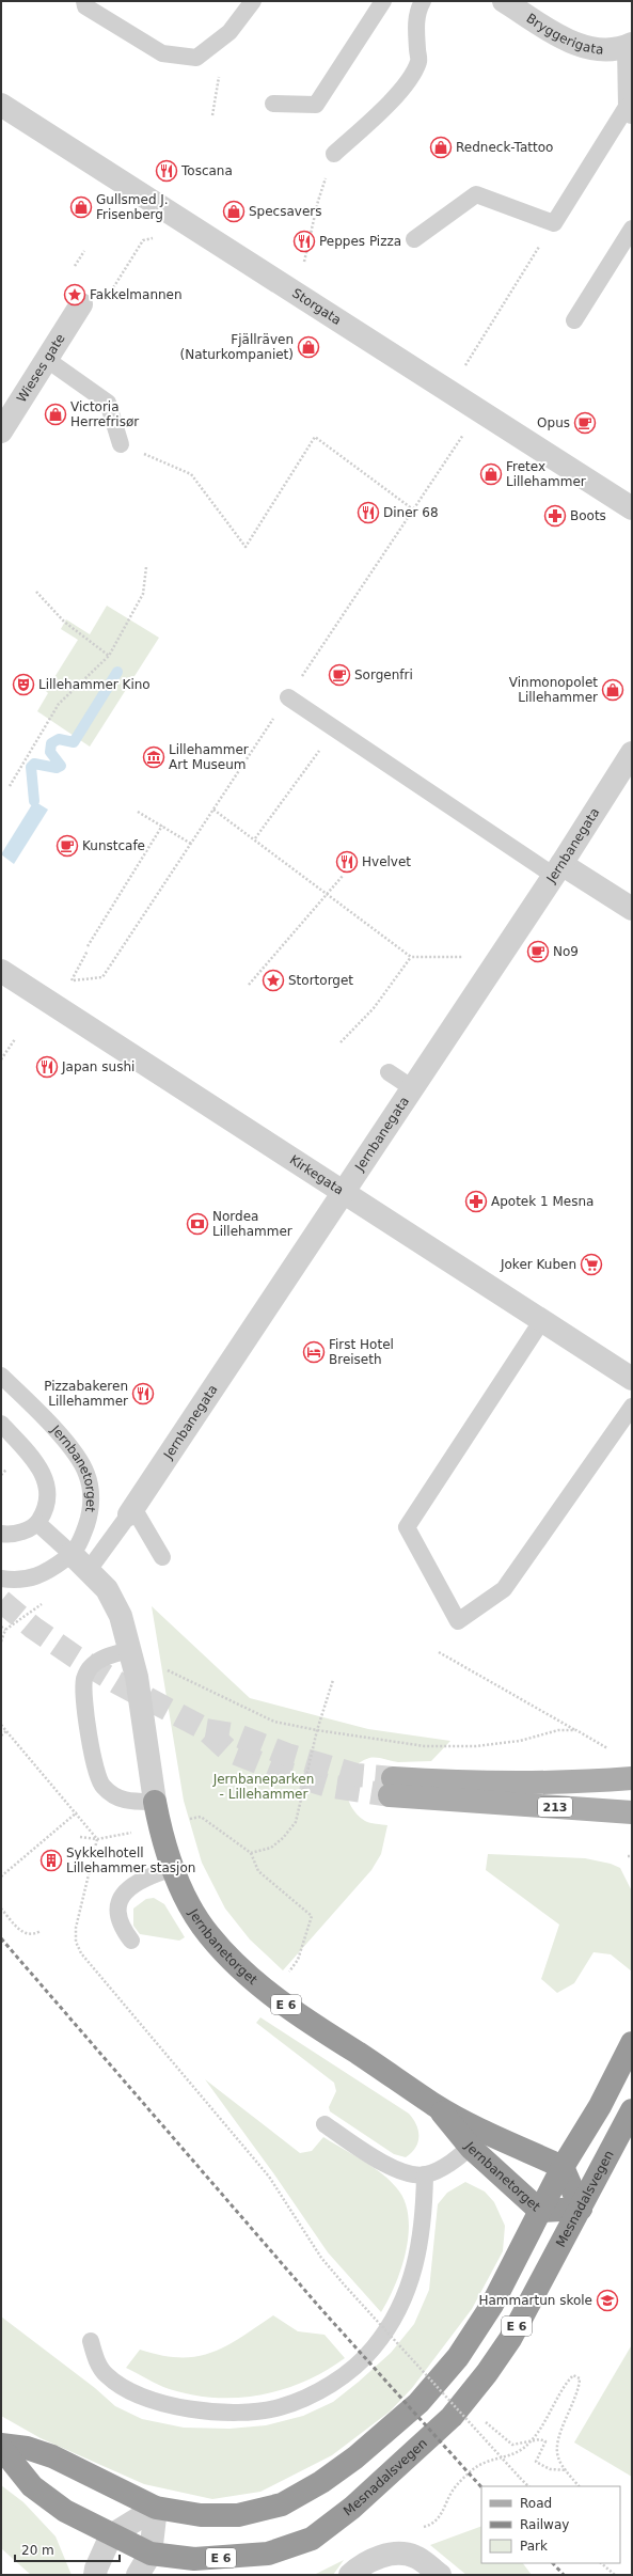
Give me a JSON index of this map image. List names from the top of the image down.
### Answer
{
  "streets": {
    "highway": ["Jernbanetorget", "E 6", "Mesnadalsvegen"],
    "main road": ["213"],
    "street": [
      "Bryggerigata",
      "Storgata",
      "Wieses gate",
      "Jernbanegata",
      "Kirkegata"
    ]
  },
  "crossings": [
    ["Jernbanegata", "Kirkegata"],
    ["Jernbanetorget", "E 6"],
    ["Jernbanetorget", "Mesnadalsvegen"]
  ],
  "parks": ["Jernbaneparken - Lillehammer"],
  "places": {
    "shop": [
      "Redneck-Tattoo",
      "Gullsmed J. Frisenberg",
      "Specsavers",
      "Fjällräven (Naturkompaniet)",
      "Victoria Herrefrisør",
      "Fretex Lillehammer",
      "Vinmonopolet Lillehammer"
    ],
    "restaurant": [
      "Toscana",
      "Peppes Pizza",
      "Diner 68",
      "Hvelvet",
      "Japan sushi",
      "Pizzabakeren Lillehammer"
    ],
    "place": ["Fakkelmannen", "Stortorget"],
    "cafe": [
      "Opus",
      "Sorgenfri",
      "Kunstcafe",
      "No9"
    ],
    "pharmacy": ["Boots", "Apotek 1 Mesna"],
    "theatre": ["Lillehammer Kino"],
    "museum": ["Lillehammer Art Museum"],
    "bank": ["Nordea Lillehammer"],
    "supermarket": ["Joker Kuben"],
    "hotel": ["First Hotel Breiseth"],
    "building": ["Sykkelhotell Lillehammer stasjon"],
    "school or university": ["Hammartun skole"]
  },
  "legend": ["Road", "Railway", "Park"],
  "scale_bar": "20 m"
}
